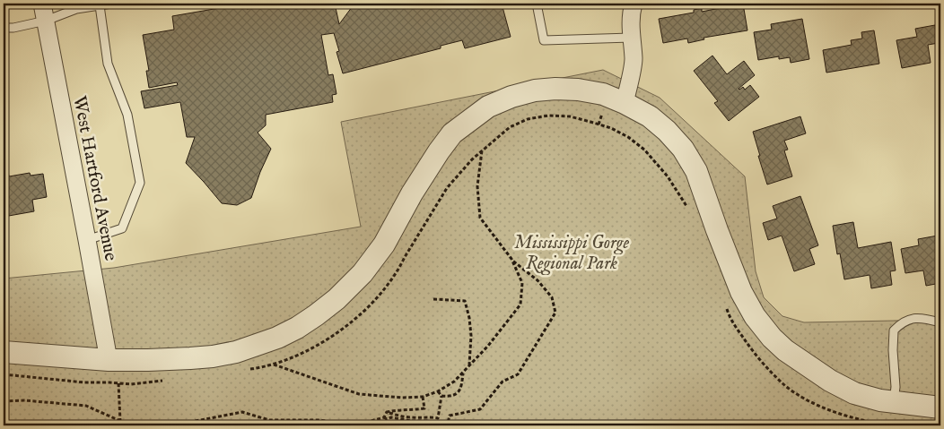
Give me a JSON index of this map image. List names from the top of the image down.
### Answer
{
  "streets": {
    "street": ["West Hartford Avenue"]
  },
  "parks": ["Mississippi Gorge Regional Park"]
}
